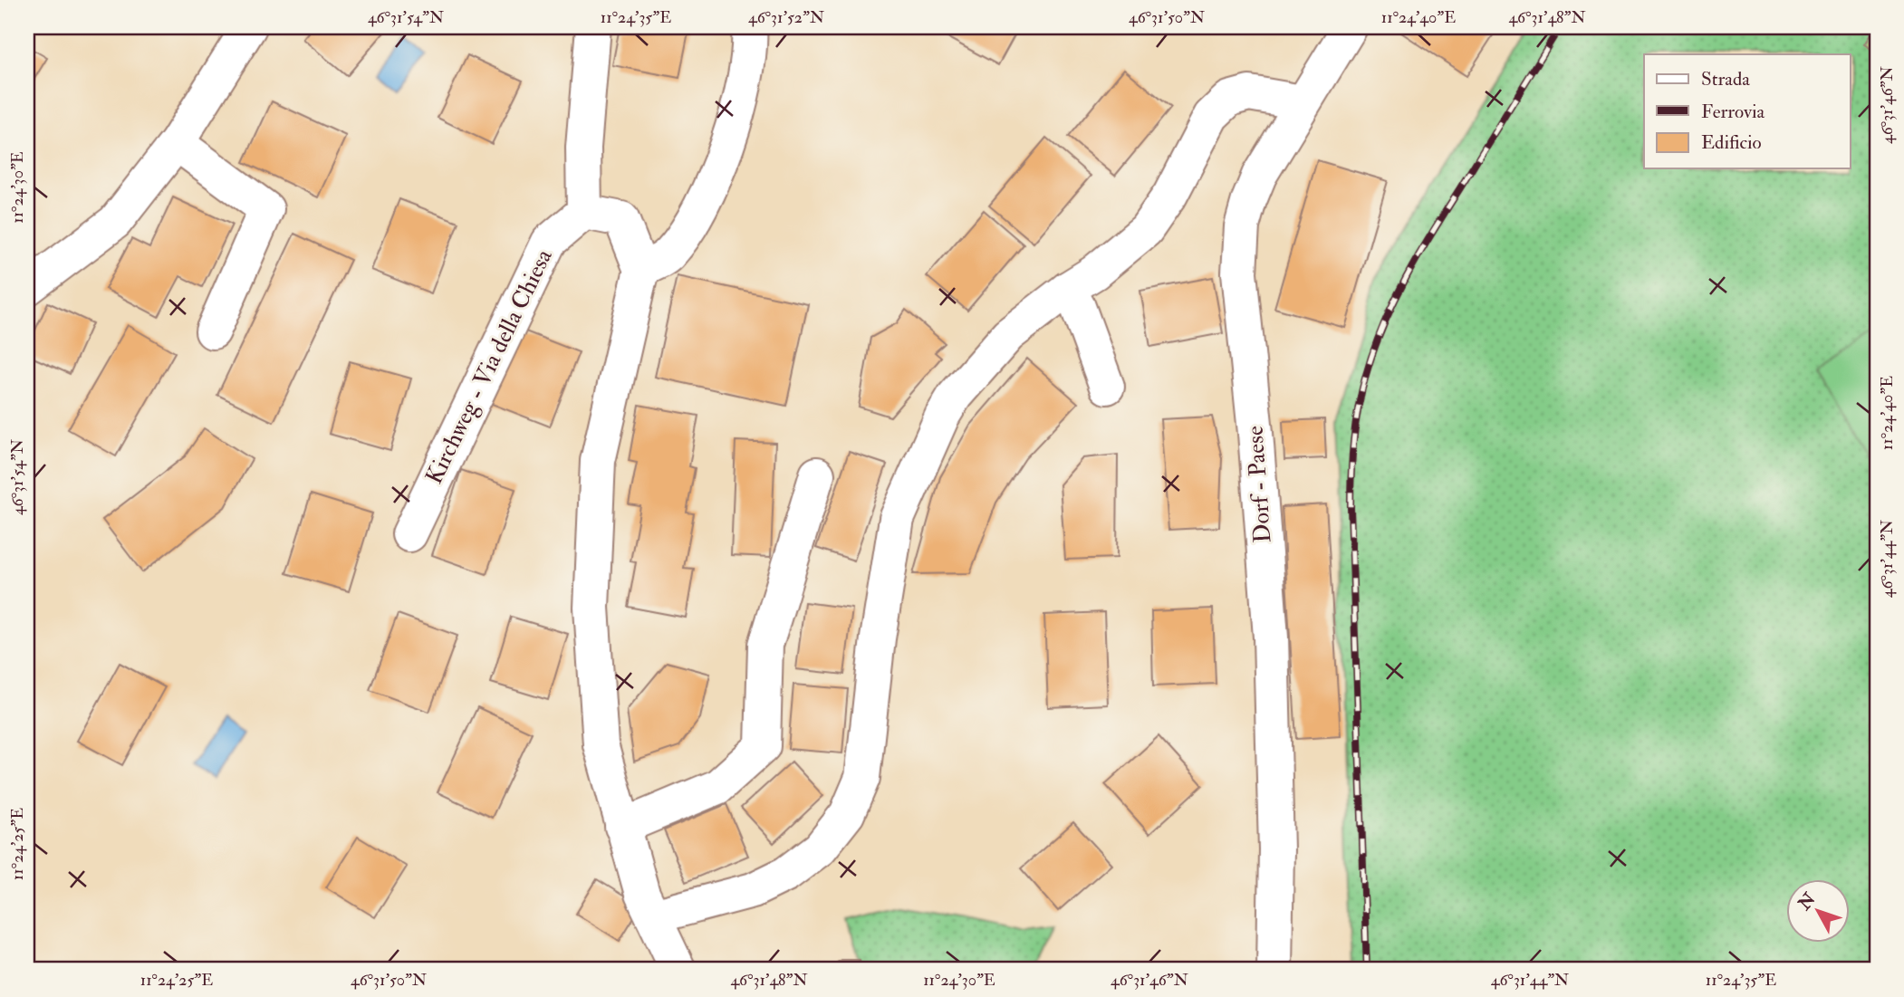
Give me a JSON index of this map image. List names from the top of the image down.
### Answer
{
  "streets": {
    "street": ["Kirchweg - Via della Chiesa", "Dorf - Paese"]
  },
  "legend": ["Strada", "Ferrovia", "Edificio"],
  "north": "top left",
  "coordinates": [
    "46°31'54\"N",
    "11°24'35\"E",
    "46°31'52\"N",
    "46°31'50\"N",
    "11°24'40\"E",
    "46°31'48\"N",
    "46°31'46\"N",
    "11°24'30\"E",
    "46°31'44\"N",
    "11°24'25\"E"
  ]
}
